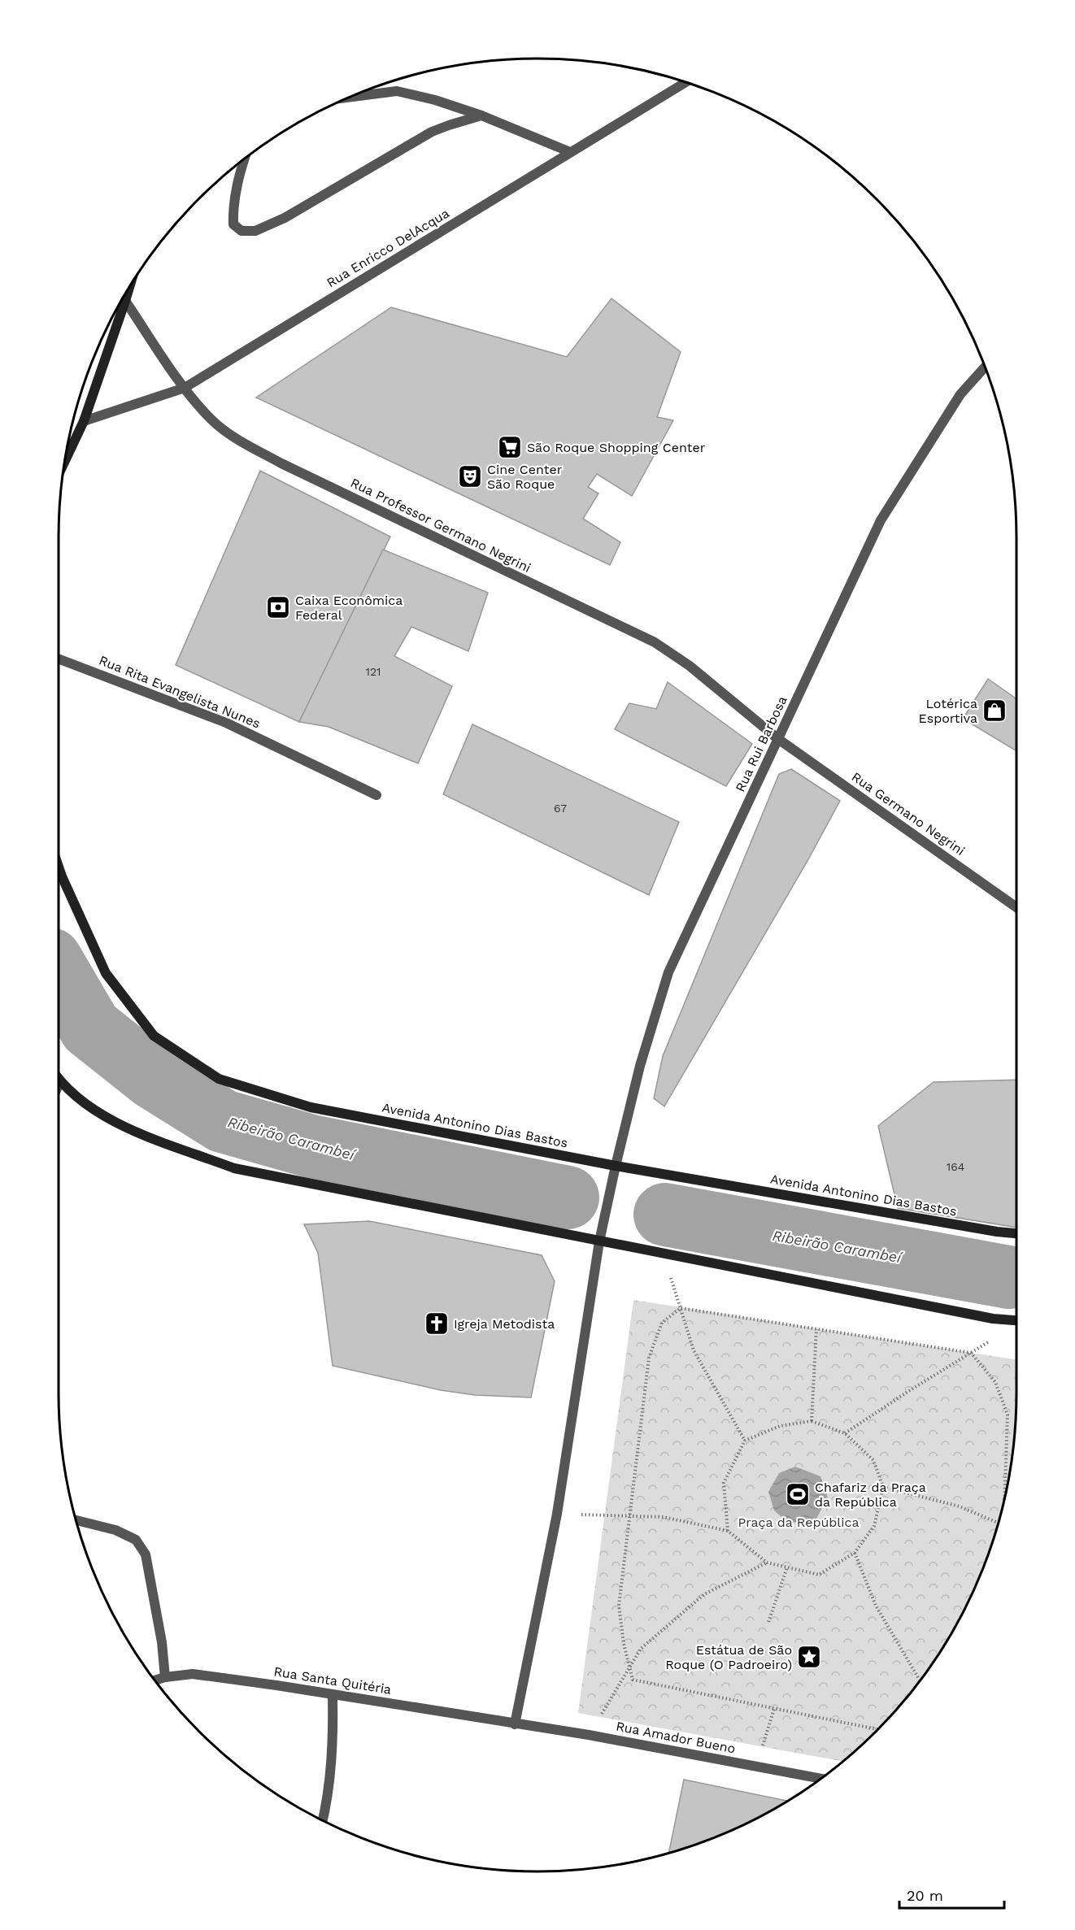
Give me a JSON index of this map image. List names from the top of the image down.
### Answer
{
  "streets": {
    "main road": ["Avenida Antonino Dias Bastos"],
    "street": [
      "Rua Enricco DelAcqua",
      "Rua Professor Germano Negrini",
      "Rua Rita Evangelista Nunes",
      "Rua Rui Barbosa",
      "Rua Germano Negrini",
      "Rua Santa Quitéria",
      "Rua Amador Bueno"
    ]
  },
  "crossings": [
    ["Rua Enricco DelAcqua", "Rua Professor Germano Negrini"],
    ["Rua Professor Germano Negrini", "Rua Rui Barbosa"],
    ["Rua Professor Germano Negrini", "Rua Germano Negrini"],
    ["Rua Rui Barbosa", "Rua Germano Negrini"],
    ["Rua Rui Barbosa", "Avenida Antonino Dias Bastos"],
    ["Rua Santa Quitéria", "Rua Amador Bueno"]
  ],
  "water": ["Ribeirão Carambeí"],
  "parks": ["Praça da República"],
  "places": {
    "supermarket": ["São Roque Shopping Center"],
    "theatre": ["Cine Center São Roque"],
    "bank": ["Caixa Econômica Federal"],
    "shop": ["Lotérica Esportiva"],
    "church": ["Igreja Metodista"],
    "sports": ["Chafariz da Praça da República"],
    "place": ["Estátua de São Roque (O Padroeiro)"]
  },
  "house_numbers": ["121", "67", "164"],
  "scale_bar": "20 m"
}
